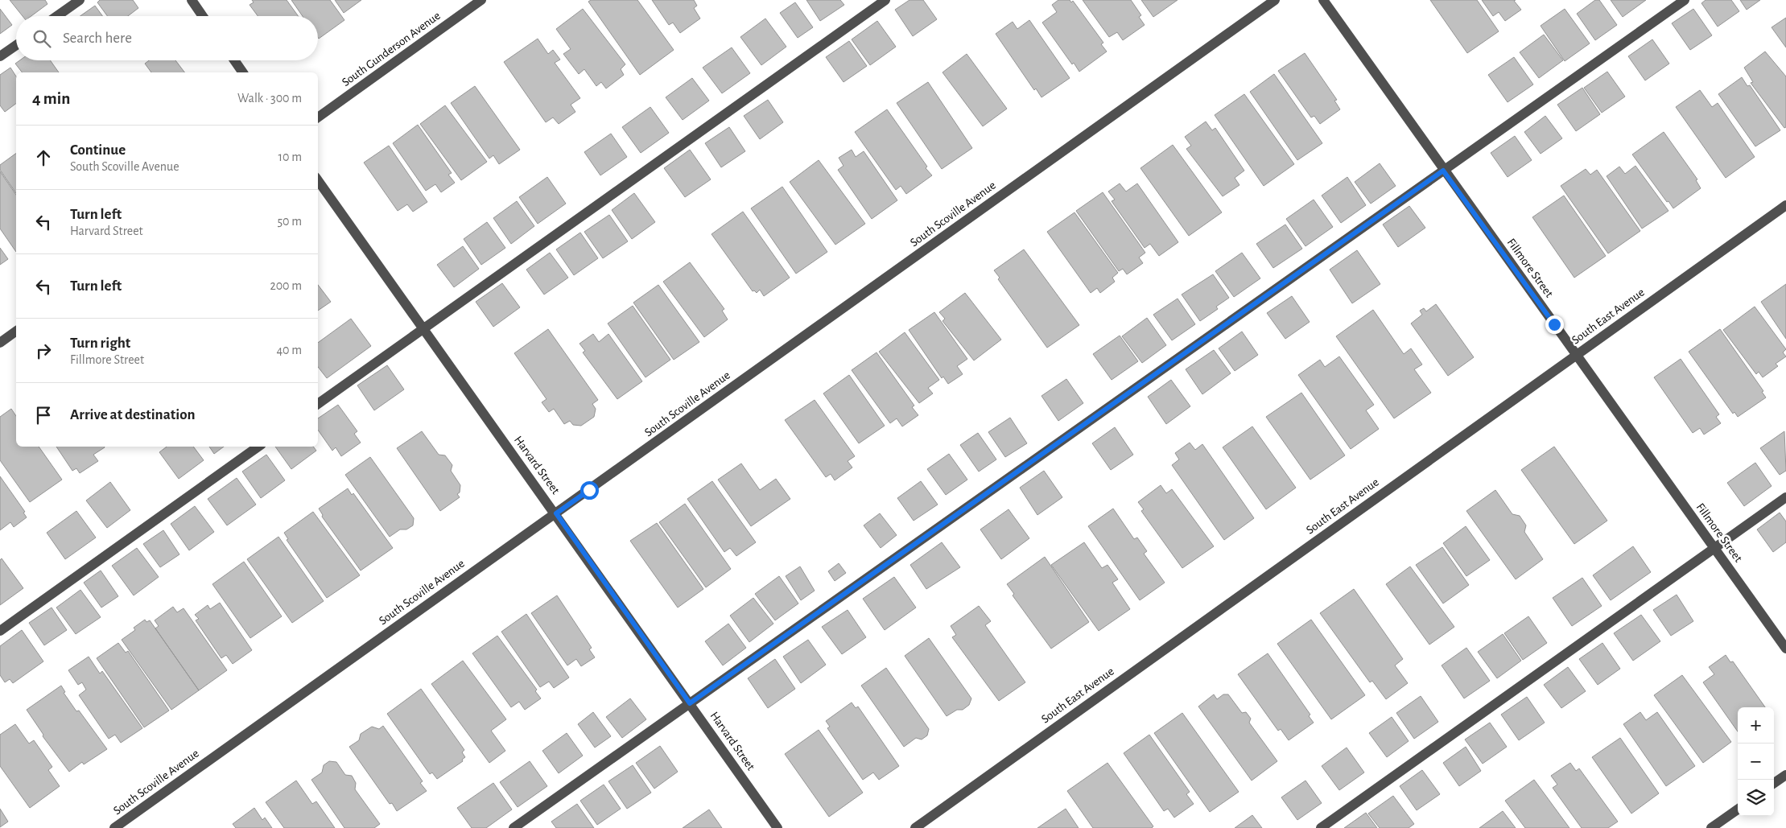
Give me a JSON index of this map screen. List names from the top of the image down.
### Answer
{
  "streets": {
    "street": [
      "South Gunderson Avenue",
      "South Scoville Avenue",
      "Fillmore Street",
      "South East Avenue",
      "Harvard Street"
    ]
  },
  "crossings": [
    ["South Scoville Avenue", "Harvard Street"],
    ["Fillmore Street", "South East Avenue"]
  ],
  "page": {
    "search": "Search here",
    "heading": ["4 min", "Walk · 300 m"],
    "list": [
      ["Continue", "South Scoville Avenue", "10 m"],
      ["Turn left", "Harvard Street", "50 m"],
      ["Turn left", "200 m"],
      ["Turn right", "Fillmore Street", "40 m"],
      "Arrive at destination"
    ],
    "map_buttons": ["+", "−"]
  }
}
